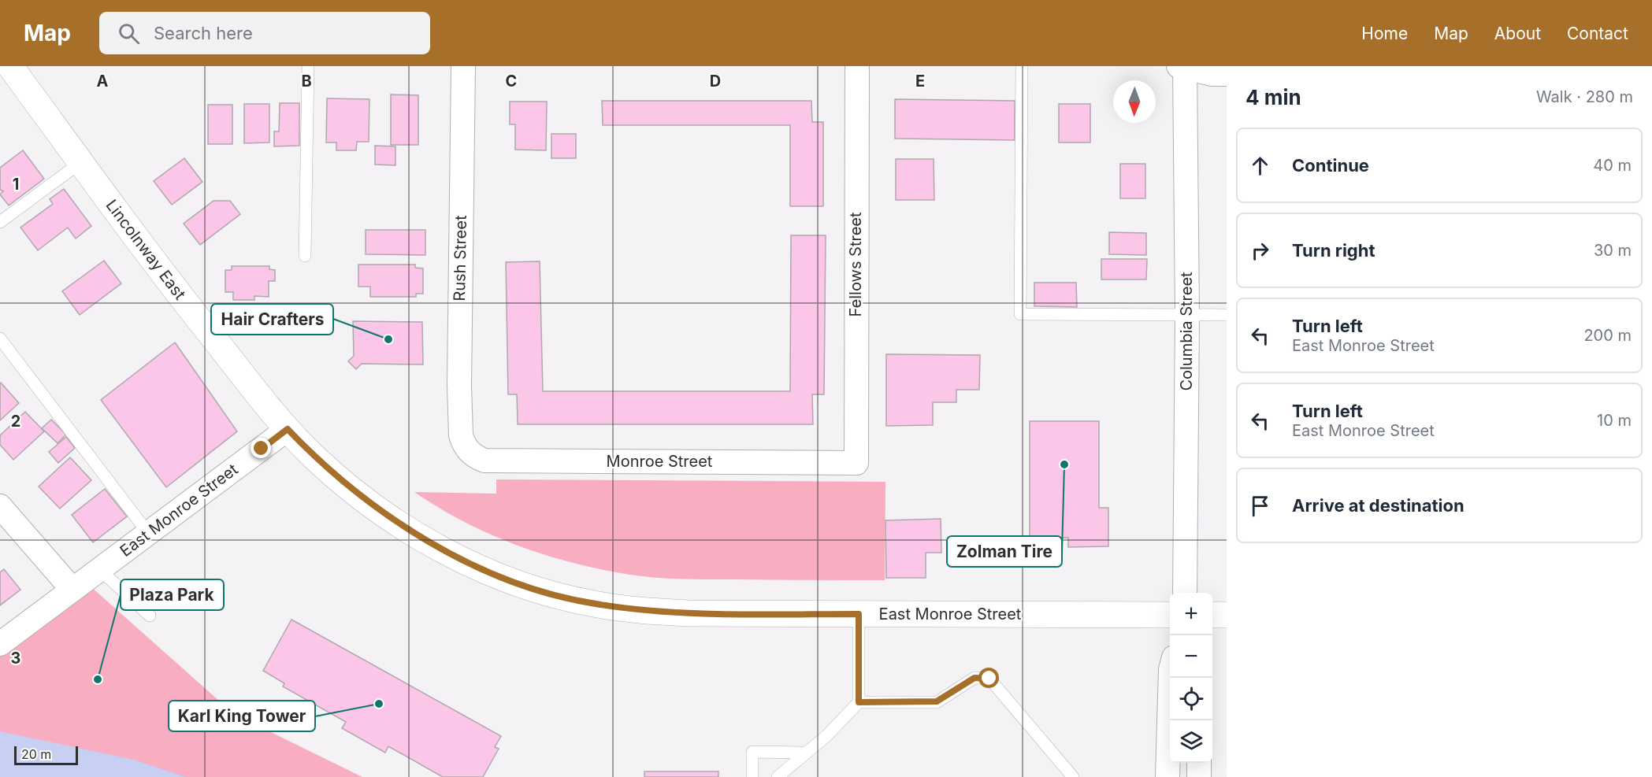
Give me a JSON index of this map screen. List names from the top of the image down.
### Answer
{
  "streets": {
    "main road": ["Lincolnway East", "East Monroe Street"],
    "street": [
      "Rush Street",
      "Fellows Street",
      "Columbia Street",
      "Monroe Street"
    ]
  },
  "crossings": [
    ["Lincolnway East", "East Monroe Street"],
    ["Rush Street", "Monroe Street"],
    ["Fellows Street", "Monroe Street"]
  ],
  "places": [
    "Hair Crafters",
    "Zolman Tire",
    "Plaza Park",
    "Karl King Tower"
  ],
  "scale_bar": "20 m",
  "north": "bottom",
  "page": {
    "header": "Map",
    "search": "Search here",
    "nav": [
      "Home",
      "Map",
      "About",
      "Contact"
    ],
    "heading": ["4 min", "Walk · 280 m"],
    "list": [
      ["Continue", "40 m"],
      ["Turn right", "30 m"],
      ["Turn left", "East Monroe Street", "200 m"],
      ["Turn left", "East Monroe Street", "10 m"],
      "Arrive at destination"
    ],
    "map_buttons": ["+", "−"],
    "scale": "20 m"
  },
  "grid": {
    "columns": [
      "A",
      "B",
      "C",
      "D",
      "E"
    ],
    "rows": ["1", "2", "3"]
  }
}
